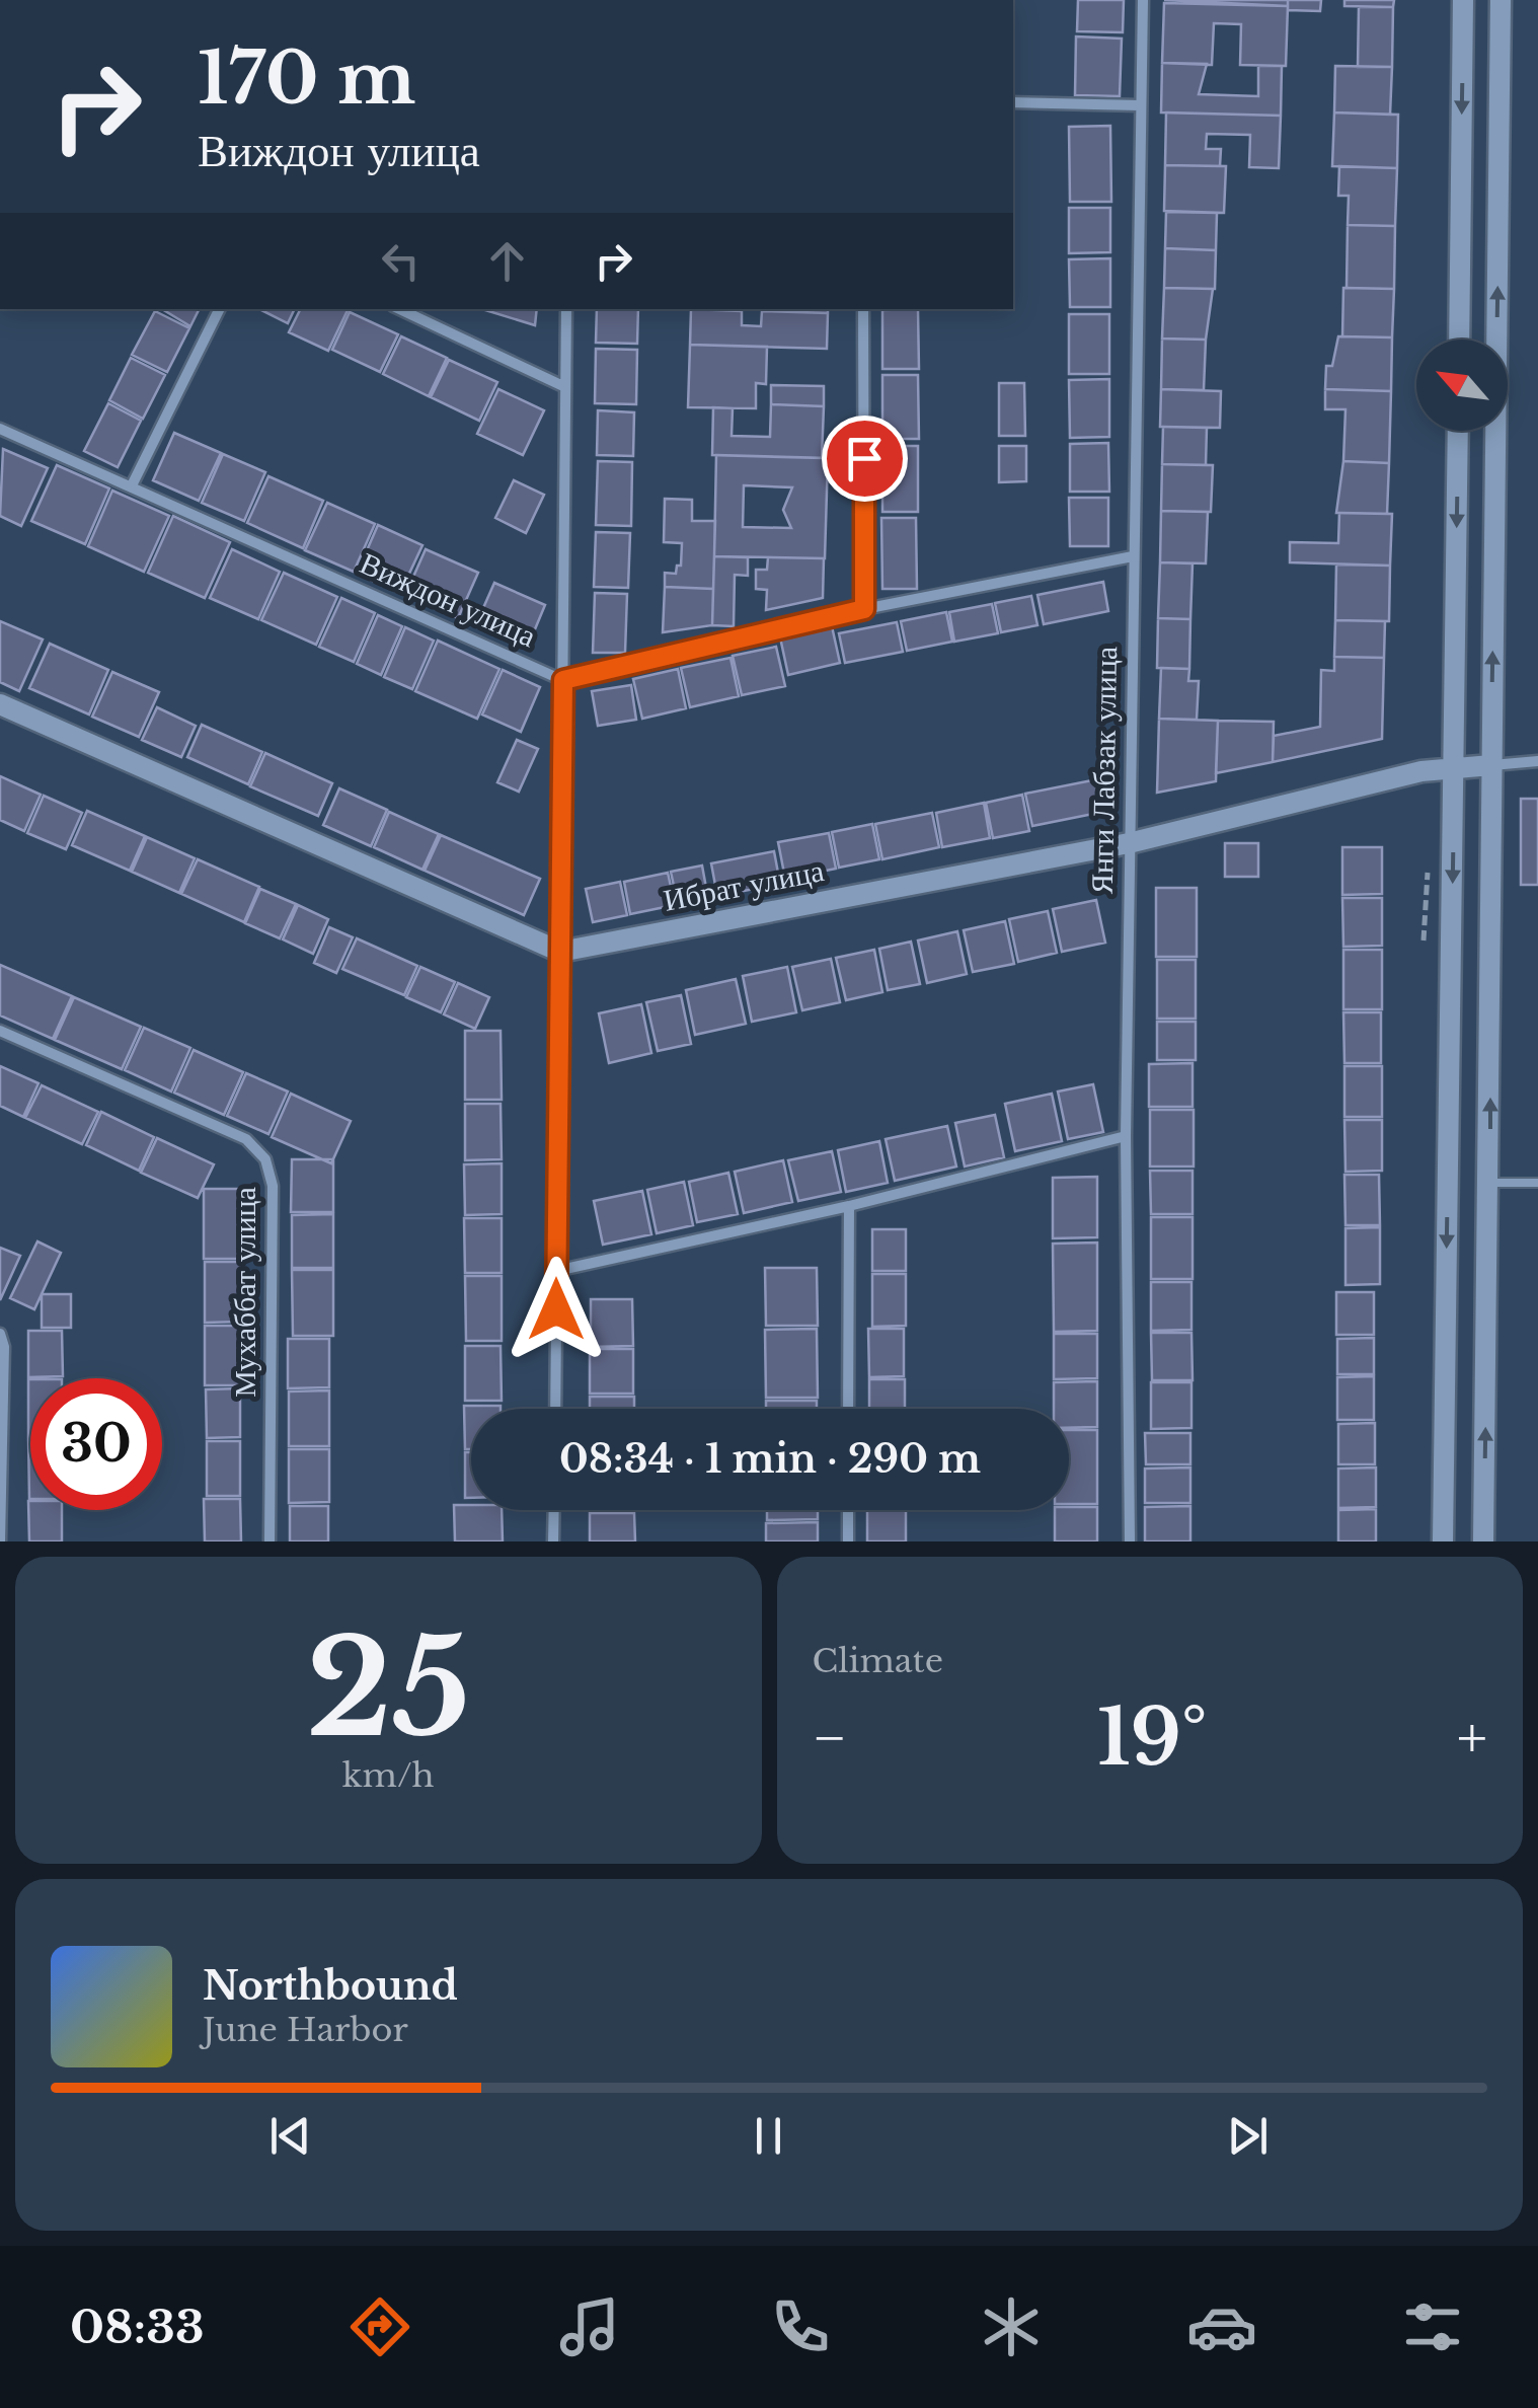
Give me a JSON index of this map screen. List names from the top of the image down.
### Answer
{
  "streets": {
    "main road": ["Ибрат улица"],
    "street": ["Виждон улица", "Янги Лабзак улица", "Мухаббат улица"]
  },
  "crossings": [
    ["Виждон улица", "Янги Лабзак улица"],
    ["Янги Лабзак улица", "Ибрат улица"]
  ],
  "north": "top left",
  "page": {
    "turn": ["170 m", "Виждон улица"],
    "limit": "30",
    "trip": "08:34 · 1 min · 290 m",
    "tile": [
      ["25", "km/h"],
      "Climate"
    ],
    "heat": ["−", "19°", "+"],
    "song": ["Northbound", "June Harbor"],
    "tabs": "08:33"
  }
}
